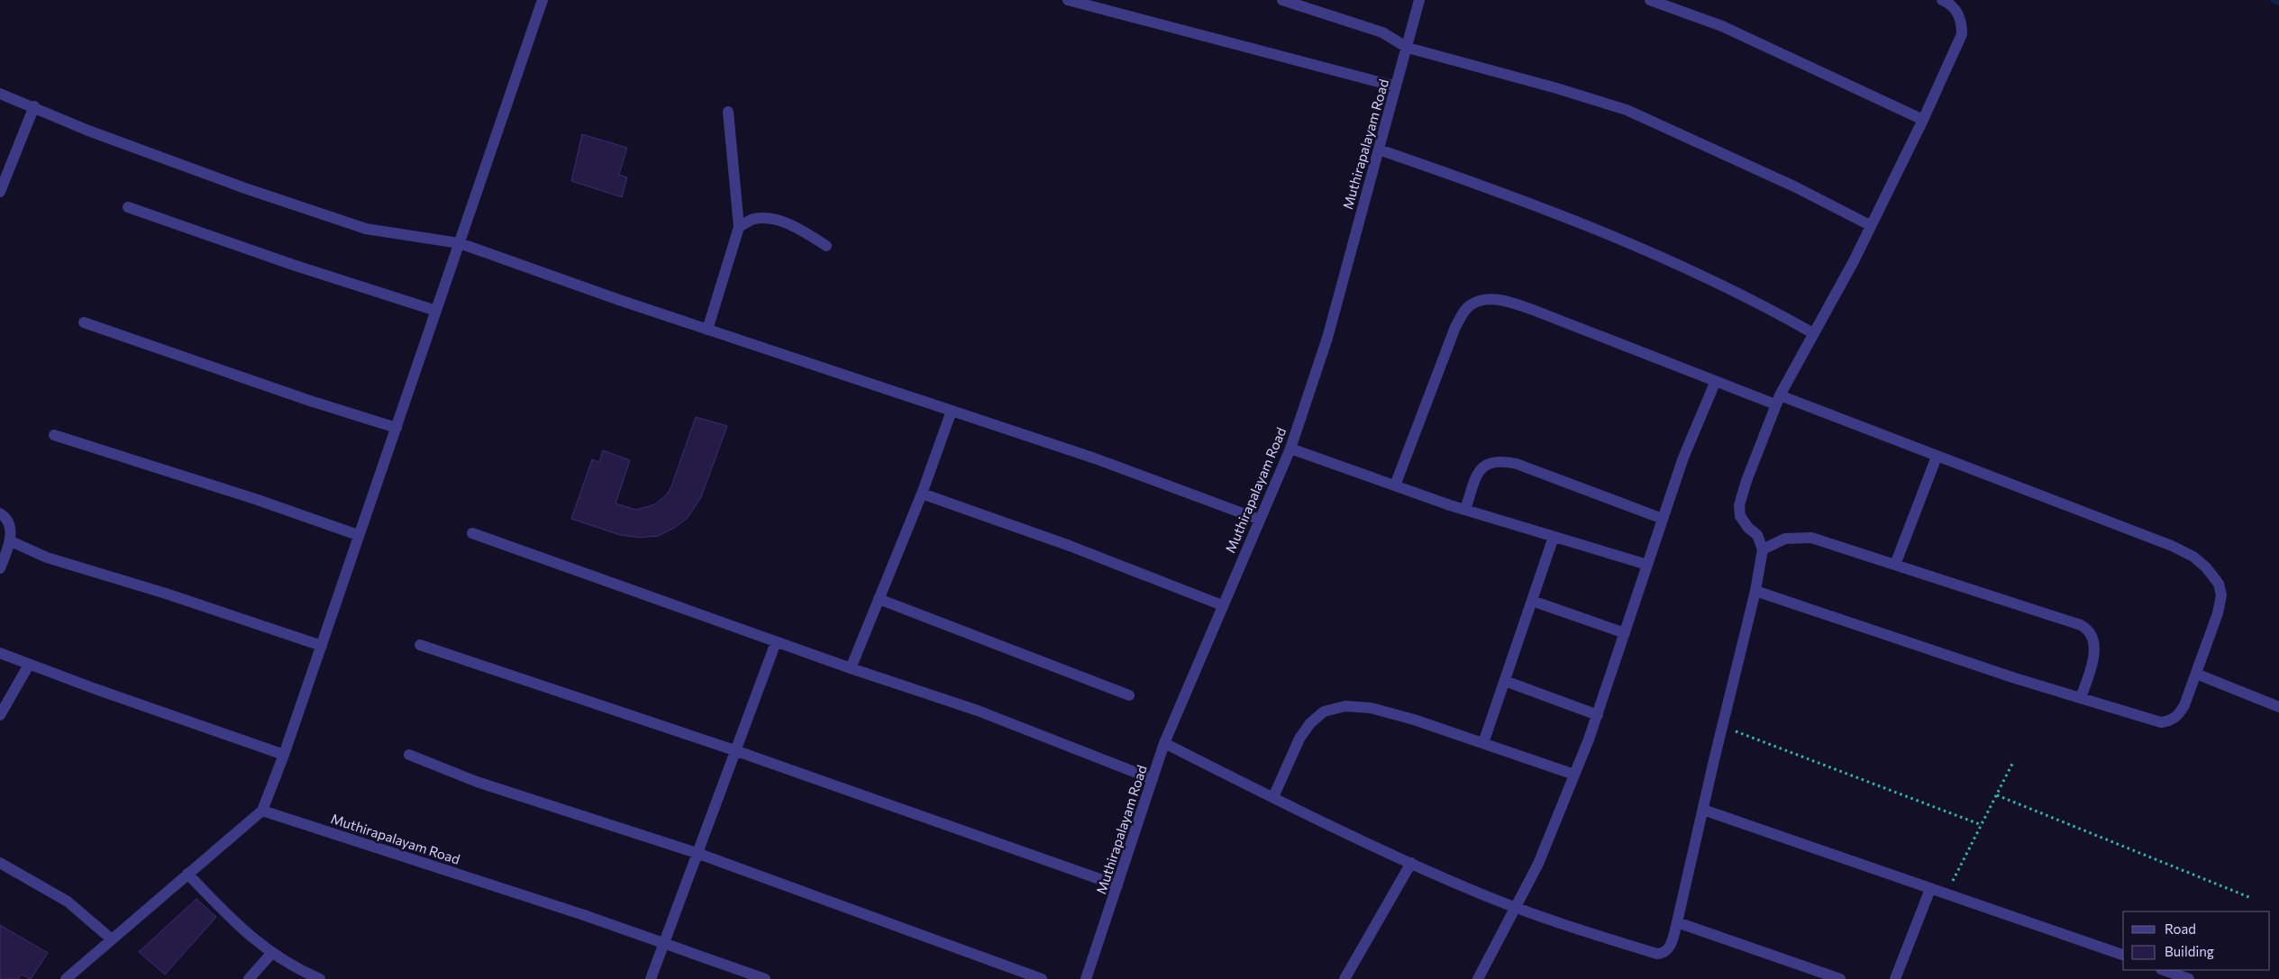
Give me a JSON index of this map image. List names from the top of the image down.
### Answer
{
  "streets": {
    "street": ["Muthirapalayam Road"]
  },
  "legend": ["Road", "Building"]
}
